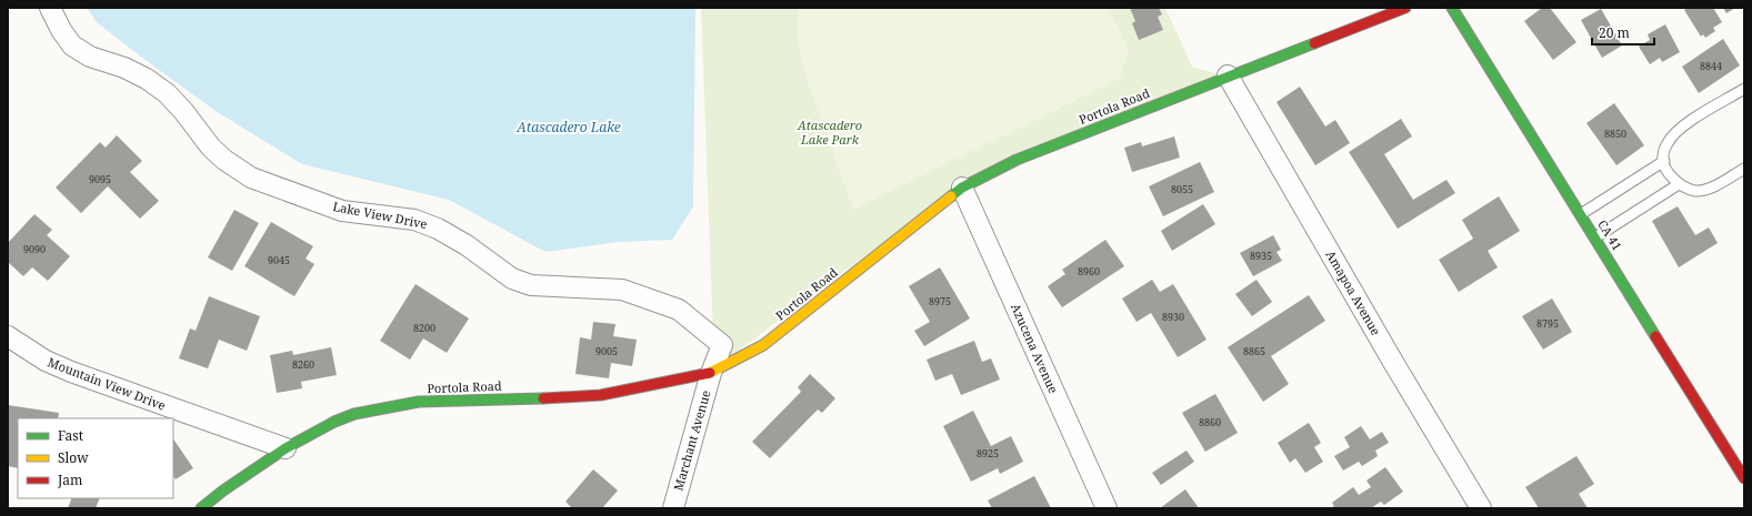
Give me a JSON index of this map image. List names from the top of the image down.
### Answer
{
  "streets": {
    "street": [
      "Portola Road",
      "Lake View Drive",
      "CA 41",
      "Amapoa Avenue",
      "Azucena Avenue",
      "Mountain View Drive",
      "Marchant Avenue"
    ]
  },
  "crossings": [
    ["Portola Road", "Lake View Drive"],
    ["Portola Road", "Amapoa Avenue"],
    ["Portola Road", "Azucena Avenue"],
    ["Portola Road", "Mountain View Drive"],
    ["Portola Road", "Marchant Avenue"],
    ["Lake View Drive", "Marchant Avenue"]
  ],
  "water": ["Atascadero Lake"],
  "parks": ["Atascadero Lake Park"],
  "house_numbers": [
    "8844",
    "8850",
    "9095",
    "8055",
    "9090",
    "8935",
    "9045",
    "8960",
    "8975",
    "8930",
    "8795",
    "8200",
    "9005",
    "8865",
    "8260",
    "8860",
    "8925"
  ],
  "legend": ["Fast", "Slow", "Jam"],
  "scale_bar": "20 m"
}
